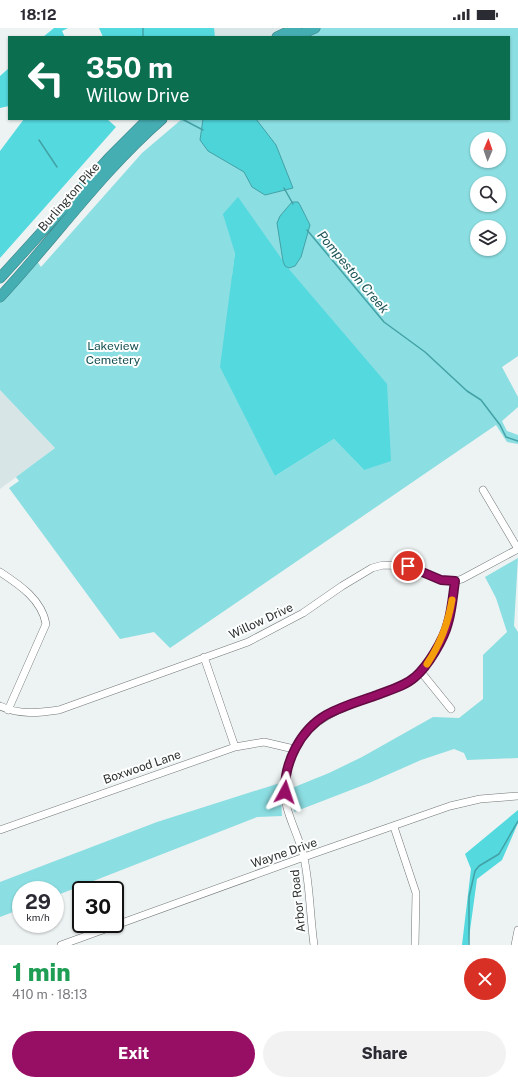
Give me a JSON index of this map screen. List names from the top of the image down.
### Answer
{
  "streets": {
    "highway": ["Burlington Pike"],
    "street": [
      "Willow Drive",
      "Boxwood Lane",
      "Wayne Drive",
      "Arbor Road"
    ]
  },
  "crossings": [
    ["Willow Drive", "Arbor Road"],
    ["Boxwood Lane", "Arbor Road"],
    ["Wayne Drive", "Arbor Road"]
  ],
  "water": ["Pompeston Creek"],
  "parks": ["Lakeview Cemetery"],
  "north": "top",
  "page": {
    "status": "18:12",
    "turn": ["350 m", "Willow Drive"],
    "speed": "29 km/h",
    "limit": "30",
    "heading": ["1 min", "410 m · 18:13"],
    "buttons": ["Exit", "Share"]
  }
}
